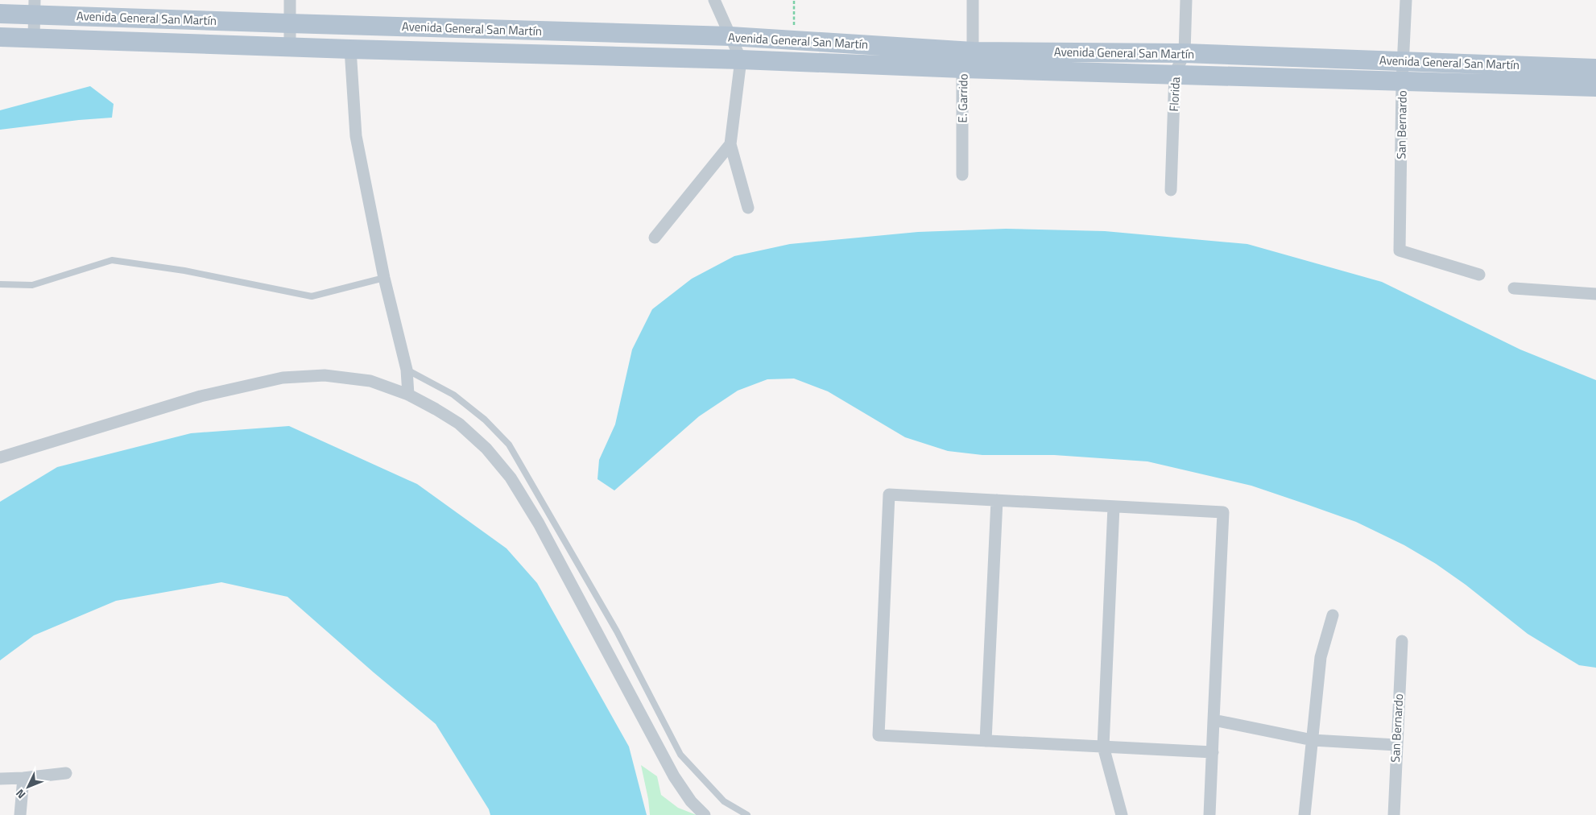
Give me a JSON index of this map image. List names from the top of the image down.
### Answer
{
  "streets": {
    "main road": ["Avenida General San Martín"],
    "street": ["Florida", "E. Garrido", "San Bernardo"]
  },
  "crossings": [
    ["Avenida General San Martín", "Florida"],
    ["Avenida General San Martín", "E. Garrido"],
    ["Avenida General San Martín", "San Bernardo"]
  ],
  "north": "bottom left"
}
